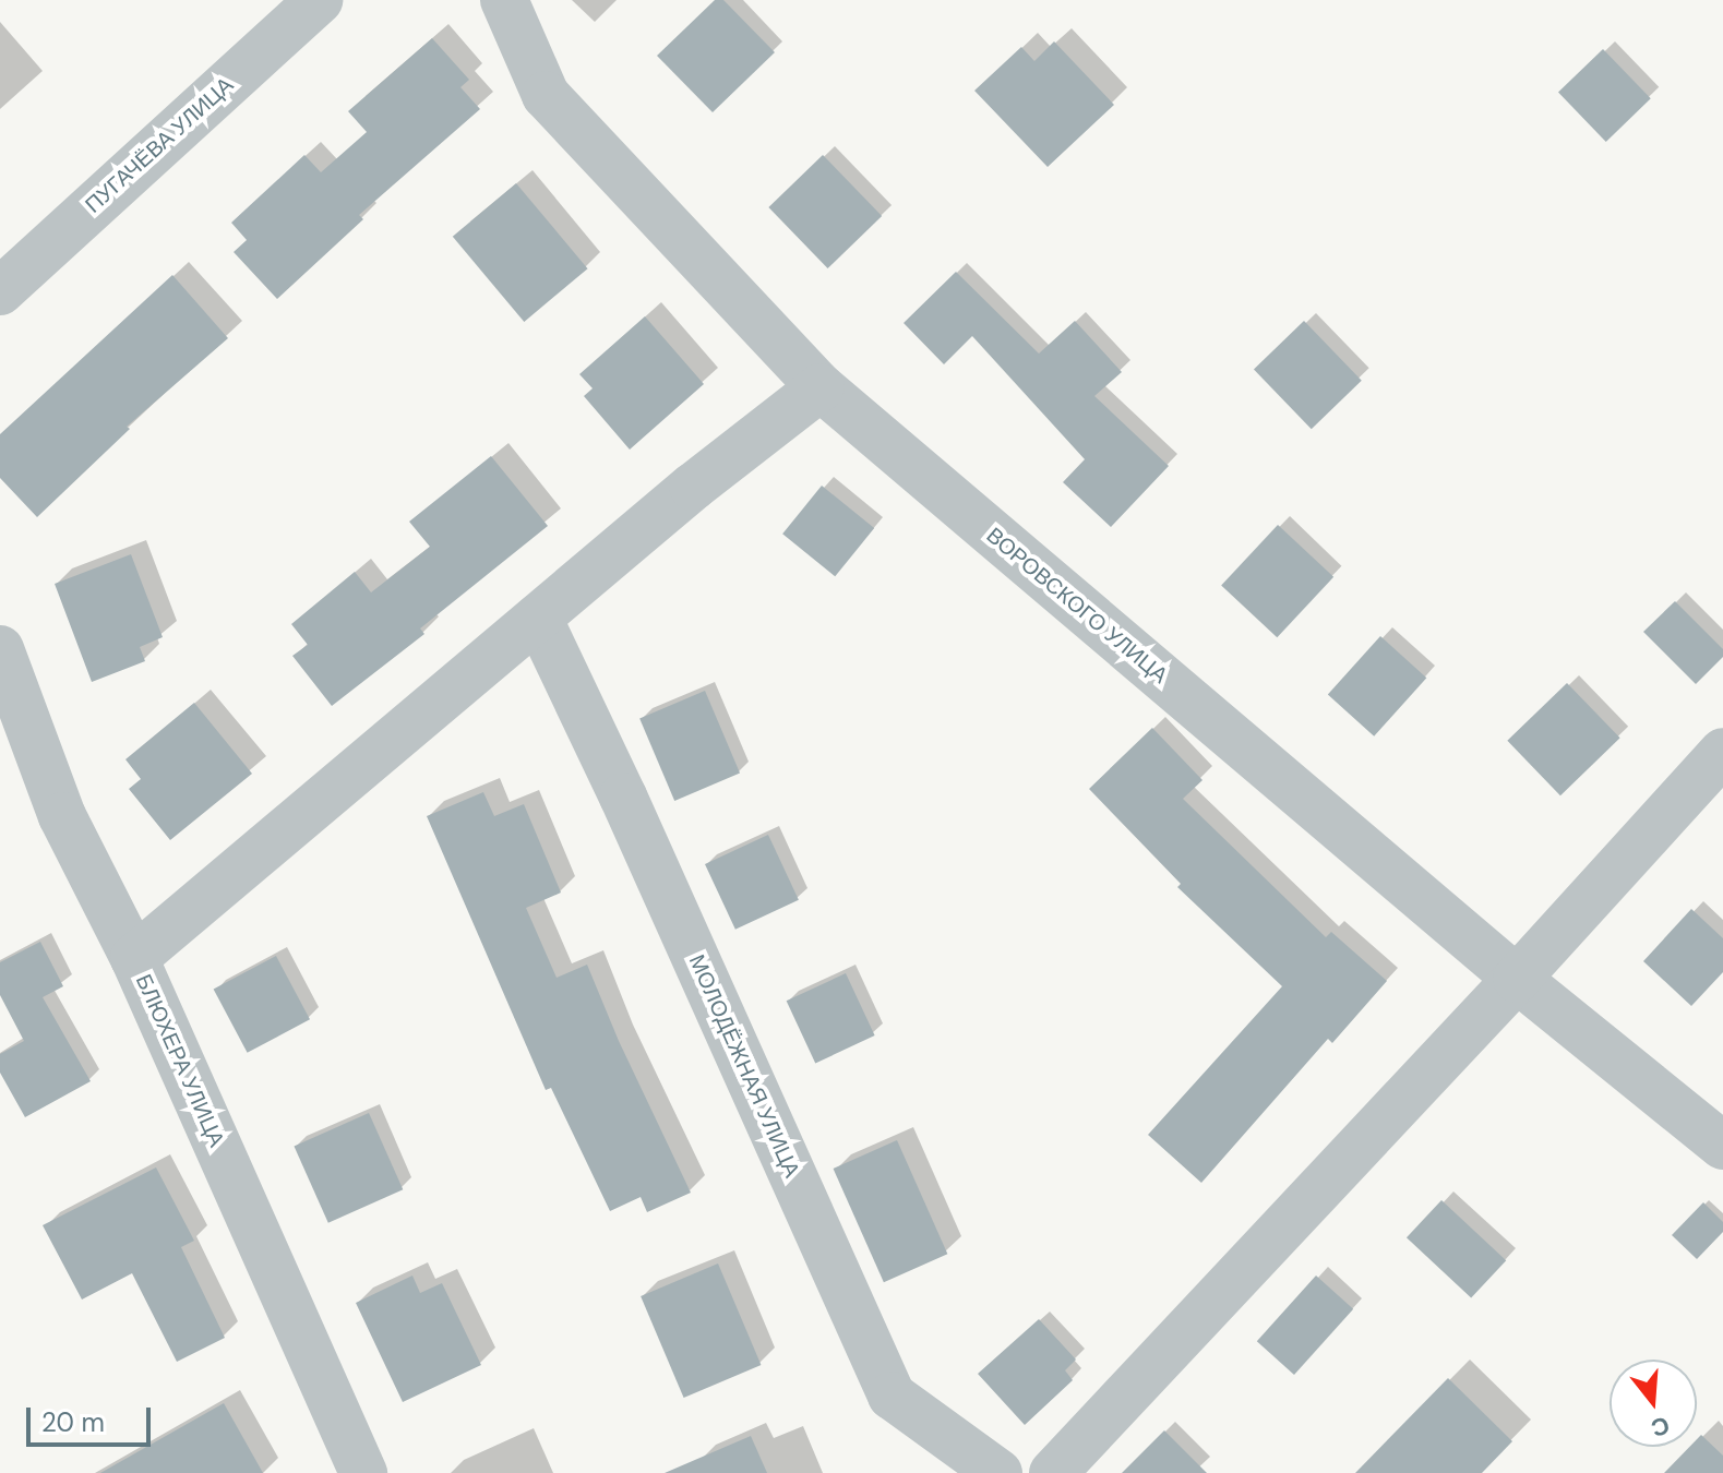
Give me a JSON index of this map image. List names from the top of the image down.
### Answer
{
  "streets": {
    "street": [
      "ПУГАЧЁВА УЛИЦА",
      "ВОРОВСКОГО УЛИЦА",
      "БЛЮХЕРА УЛИЦА",
      "МОЛОДЁЖНАЯ УЛИЦА"
    ]
  },
  "scale_bar": "20 m",
  "north": "bottom"
}
